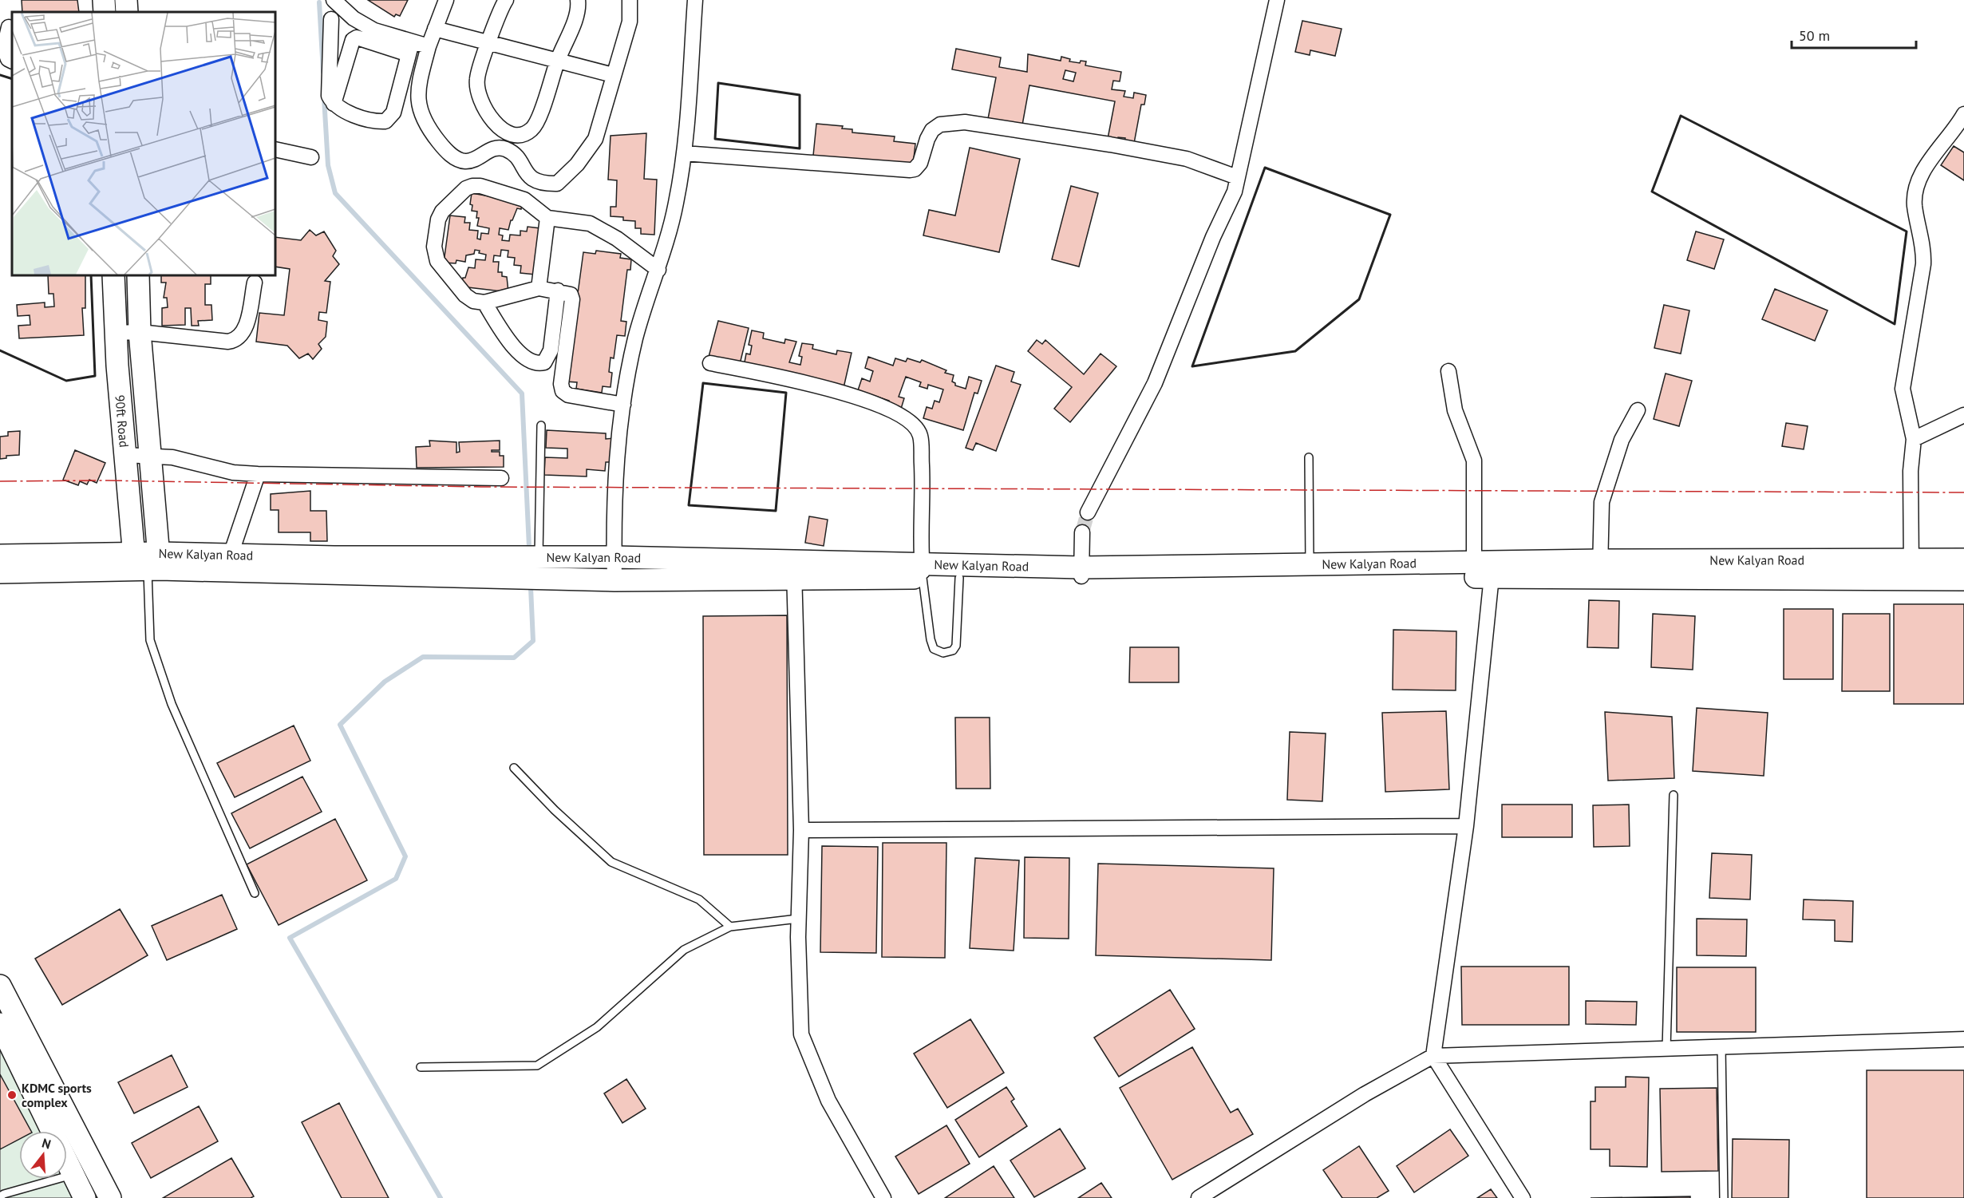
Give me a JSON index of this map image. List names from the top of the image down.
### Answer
{
  "streets": {
    "street": ["90ft Road", "New Kalyan Road"]
  },
  "crossings": [
    ["90ft Road", "New Kalyan Road"]
  ],
  "places": ["KDMC sports complex"],
  "scale_bar": "50 m",
  "north": "top"
}
